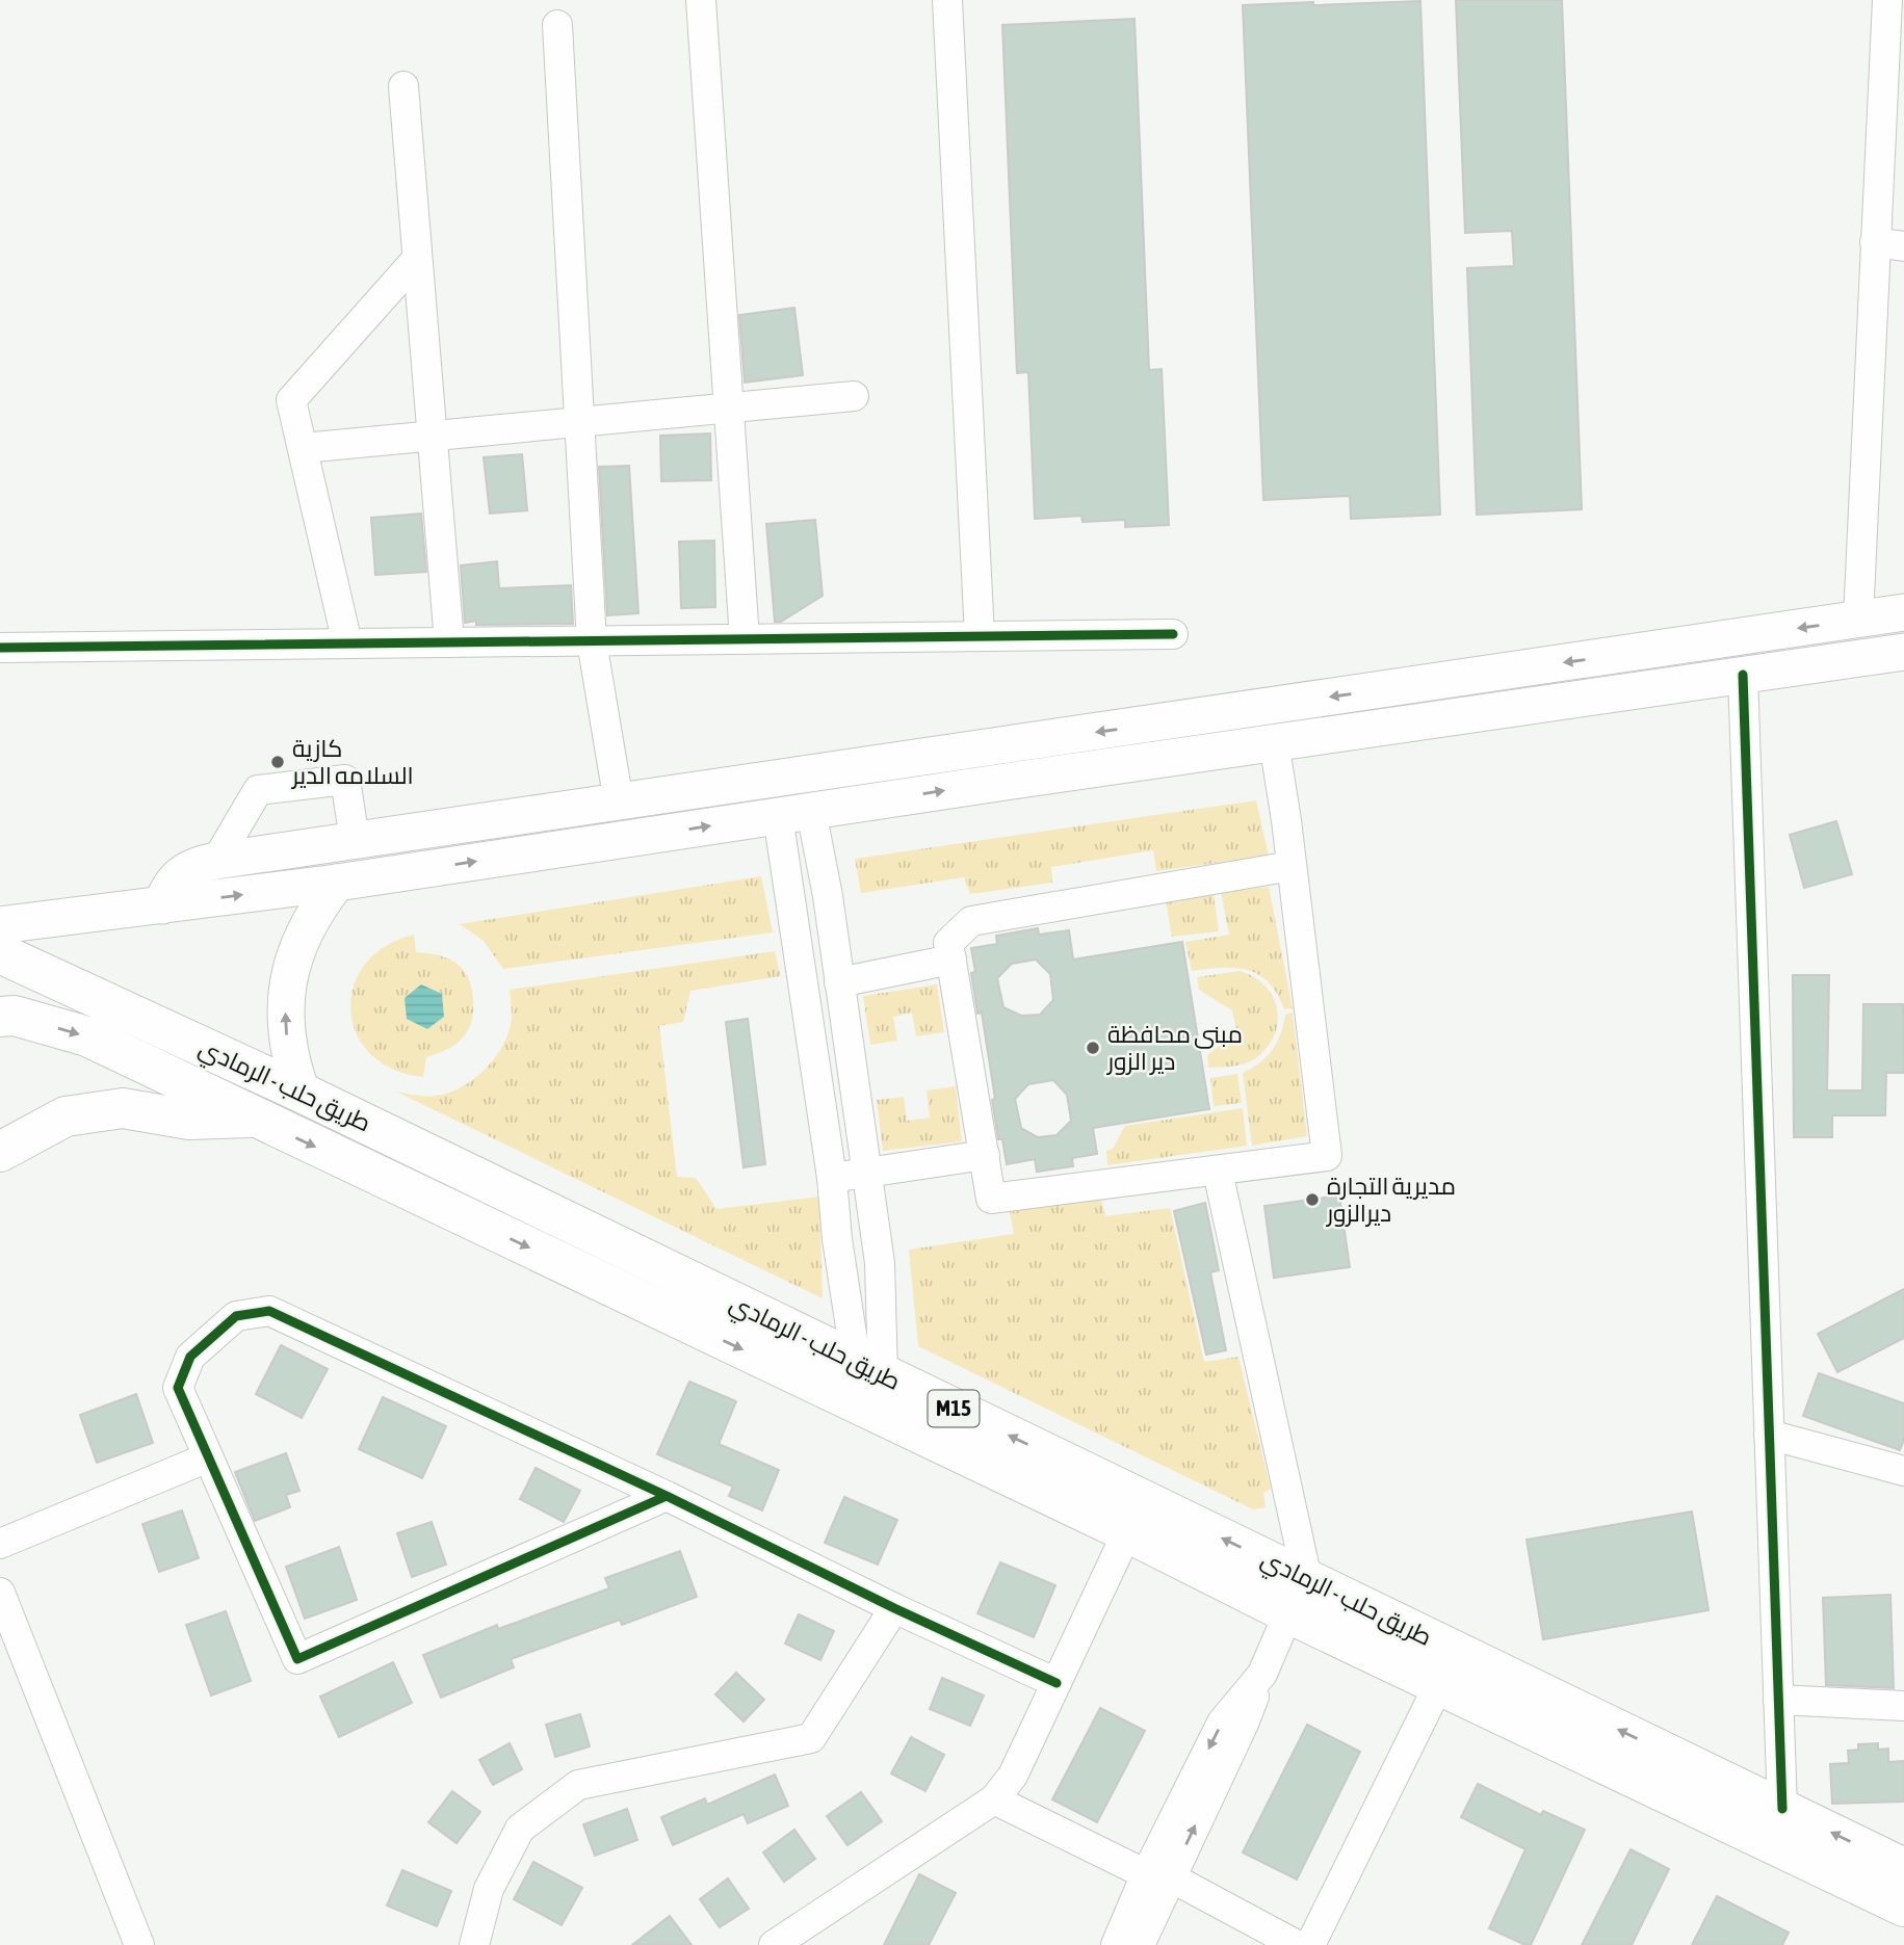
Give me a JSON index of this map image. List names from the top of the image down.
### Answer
{
  "streets": {
    "highway": ["طريق حلب - الرمادي", "M15"]
  },
  "places": ["كازية السلامه الدير", "مبنى محافظة دير الزور", "مديرية التجارة ديرالزور"]
}
